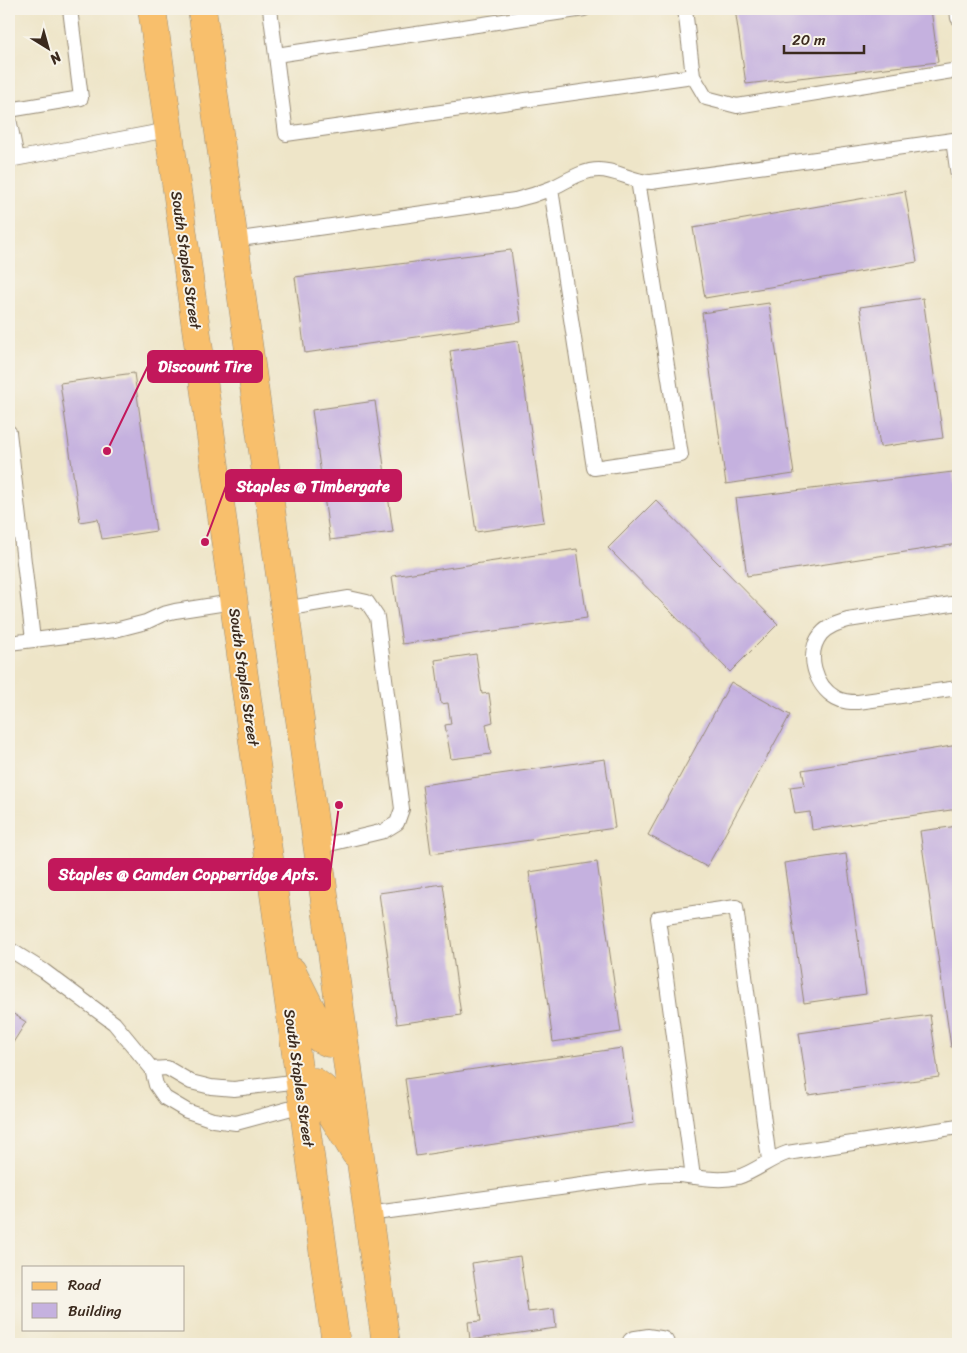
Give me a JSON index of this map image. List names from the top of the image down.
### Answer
{
  "streets": {
    "main road": ["South Staples Street"]
  },
  "places": ["Discount Tire", "Staples @ Timbergate", "Staples @ Camden Copperridge Apts."],
  "legend": ["Road", "Building"],
  "scale_bar": "20 m",
  "north": "bottom right"
}
